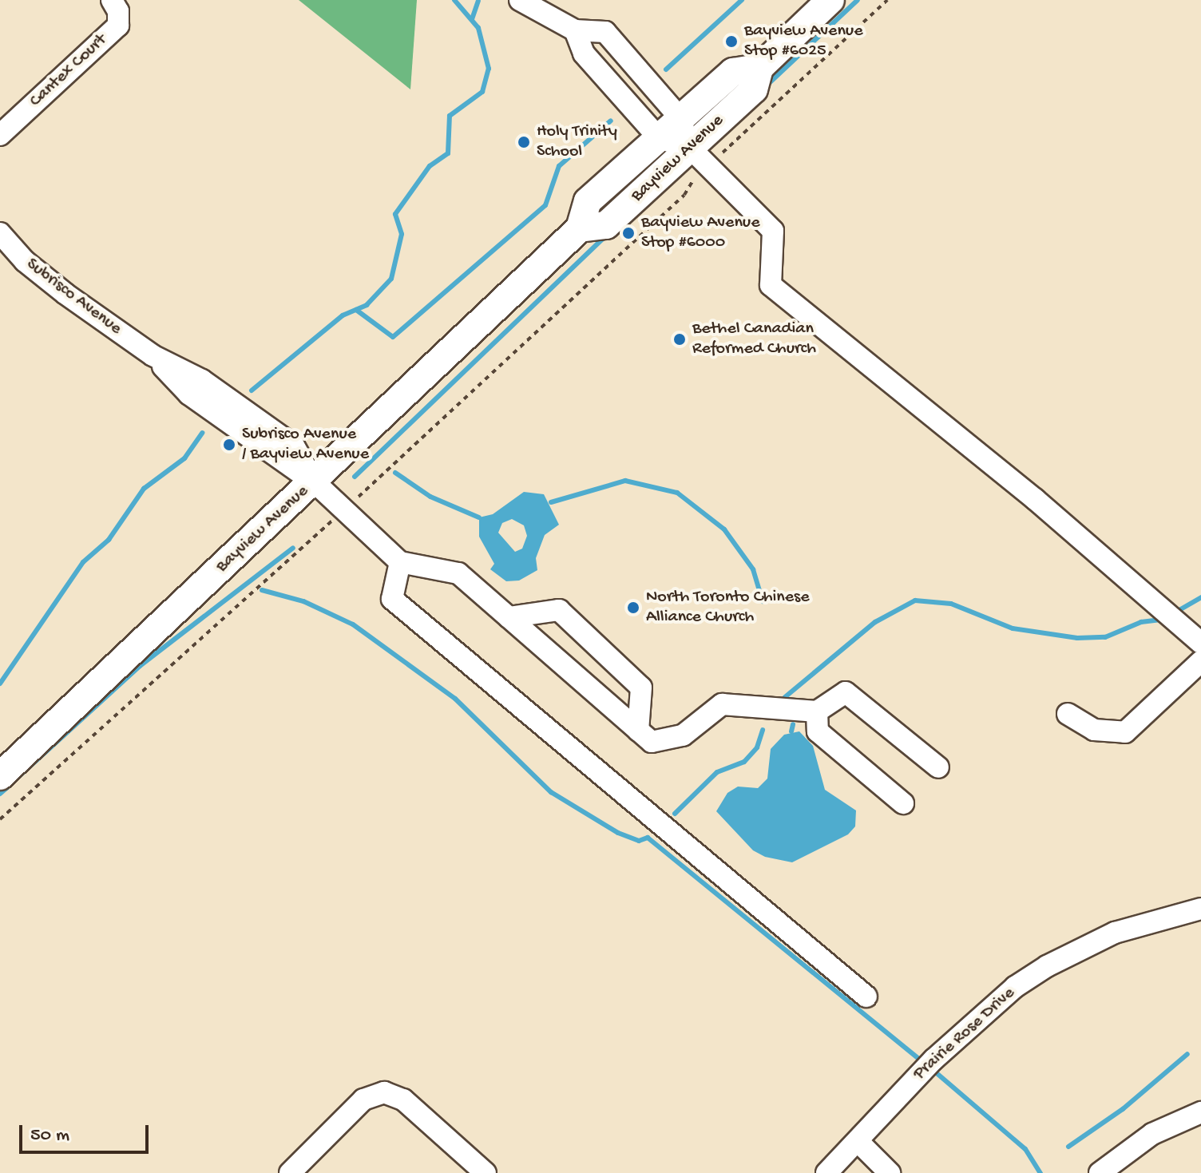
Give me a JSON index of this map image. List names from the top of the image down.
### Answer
{
  "streets": {
    "main road": ["Bayview Avenue"],
    "street": ["Cantex Court", "Subrisco Avenue", "Prairie Rose Drive"]
  },
  "crossings": [
    ["Bayview Avenue", "Subrisco Avenue"]
  ],
  "places": [
    "Bayview Avenue Stop #6025",
    "Holy Trinity School",
    "Bayview Avenue Stop #6000",
    "Bethel Canadian Reformed Church",
    "Subrisco Avenue / Bayview Avenue",
    "North Toronto Chinese Alliance Church"
  ],
  "scale_bar": "50 m"
}
